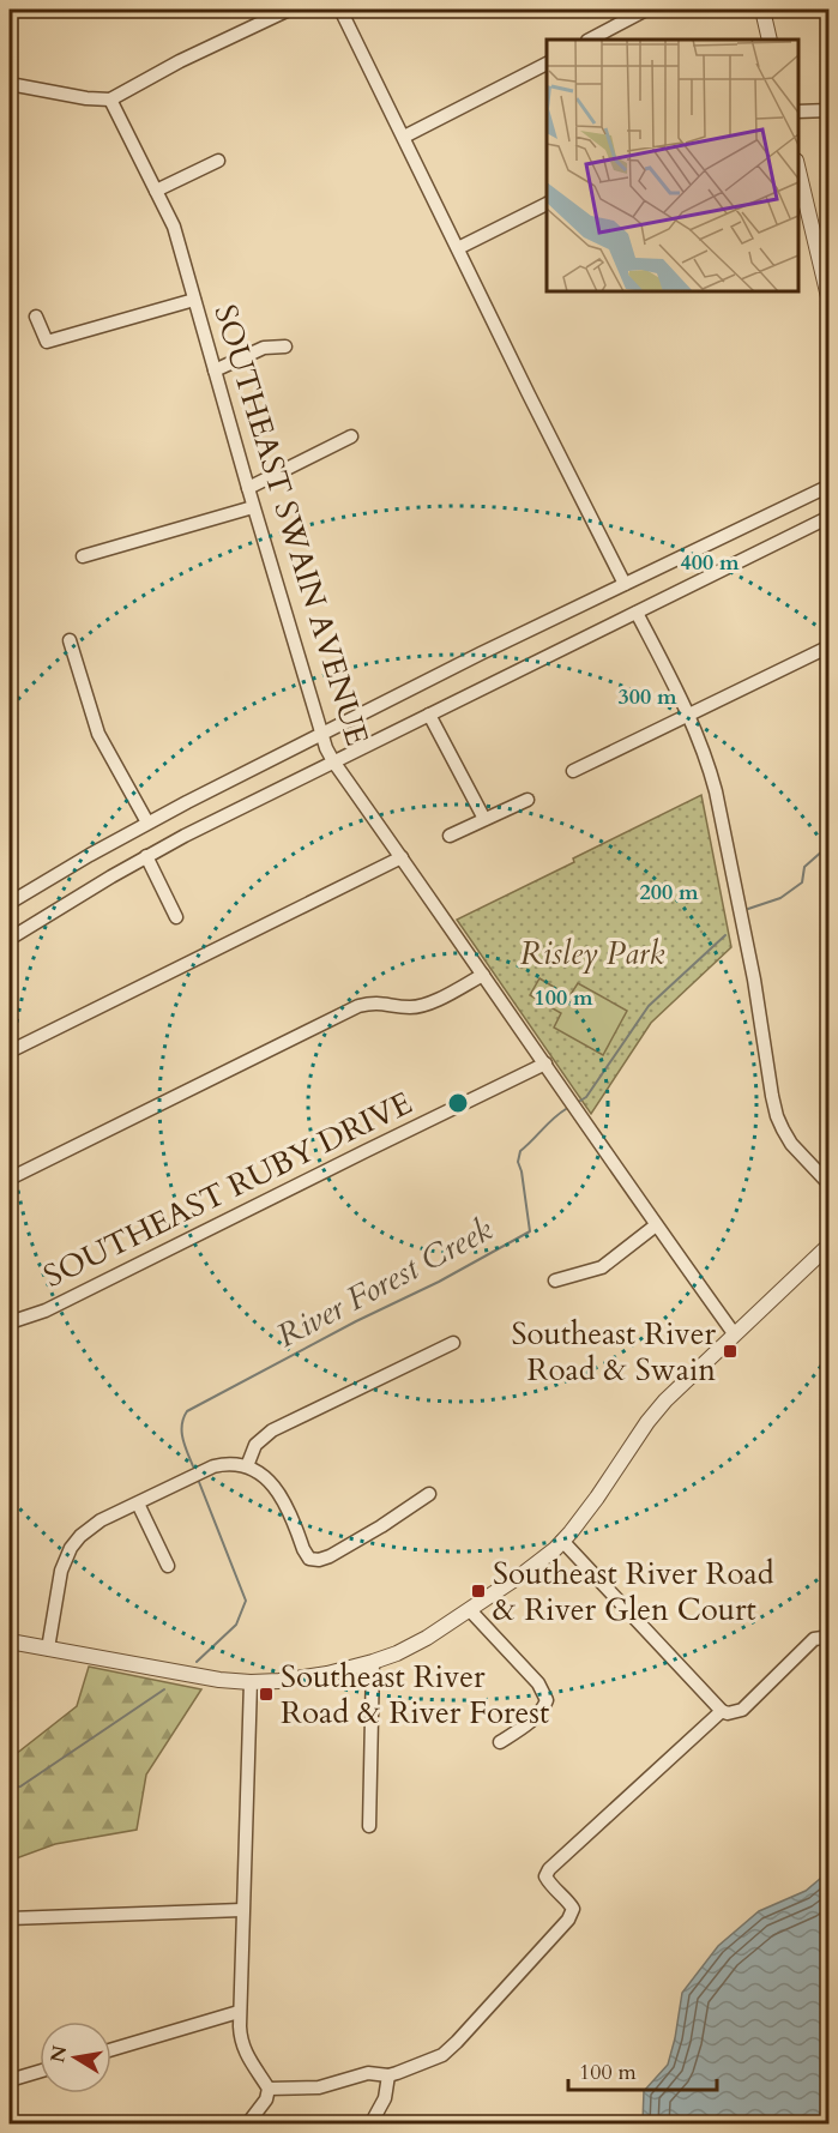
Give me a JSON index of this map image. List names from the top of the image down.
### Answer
{
  "streets": {
    "street": ["SOUTHEAST SWAIN AVENUE", "SOUTHEAST RUBY DRIVE"]
  },
  "crossings": [
    ["SOUTHEAST SWAIN AVENUE", "SOUTHEAST RUBY DRIVE"]
  ],
  "water": ["River Forest Creek"],
  "parks": ["Risley Park"],
  "places": {
    "transit": ["Southeast River Road & Swain", "Southeast River Road & River Glen Court", "Southeast River Road & River Forest"]
  },
  "scale_bar": "100 m",
  "north": "left",
  "rings": [
    "400 m",
    "300 m",
    "200 m",
    "100 m"
  ]
}
